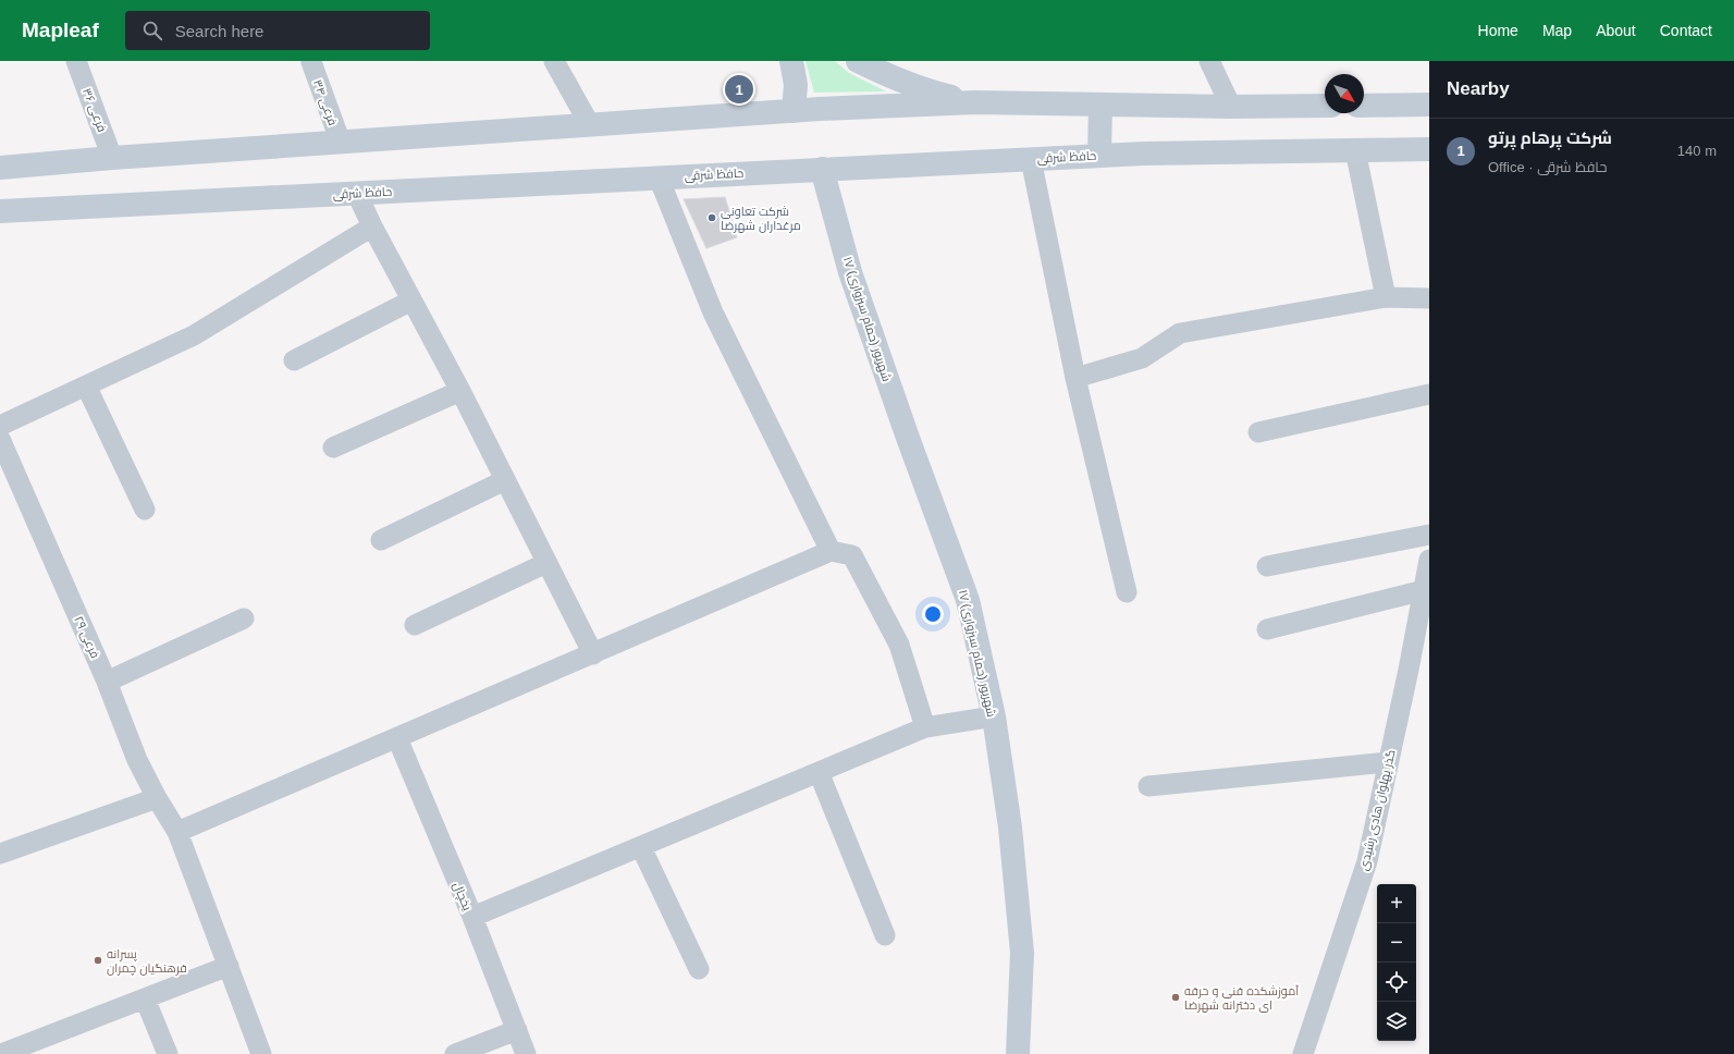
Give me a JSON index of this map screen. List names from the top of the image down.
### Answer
{
  "streets": {
    "main road": ["حافظ شرقی", "۱۷ شهریور (حمام سبزواری)"],
    "street": [
      "فرعی ۳۴",
      "فرعی ۳۶",
      "فرعی ۲۹",
      "گذر پهلوان هادی رشیدی",
      "یخچال"
    ]
  },
  "crossings": [
    ["حافظ شرقی", "۱۷ شهریور (حمام سبزواری)"]
  ],
  "places": ["شرکت تعاونی مرغداران شهرضا", "پسرانه فرهنگیان چمران", "آموزشکده فنی و حرفه ای دخترانه شهرضا"],
  "north": "bottom right",
  "page": {
    "header": "Mapleaf",
    "search": "Search here",
    "nav": [
      "Home",
      "Map",
      "About",
      "Contact"
    ],
    "heading": "Nearby",
    "pins": "1",
    "list": [
      {
        "mark": "1",
        "name": "شرکت پرهام پرتو",
        "note": "Office · حافظ شرقی",
        "value": "140 m"
      }
    ],
    "map_buttons": ["+", "−"]
  }
}
